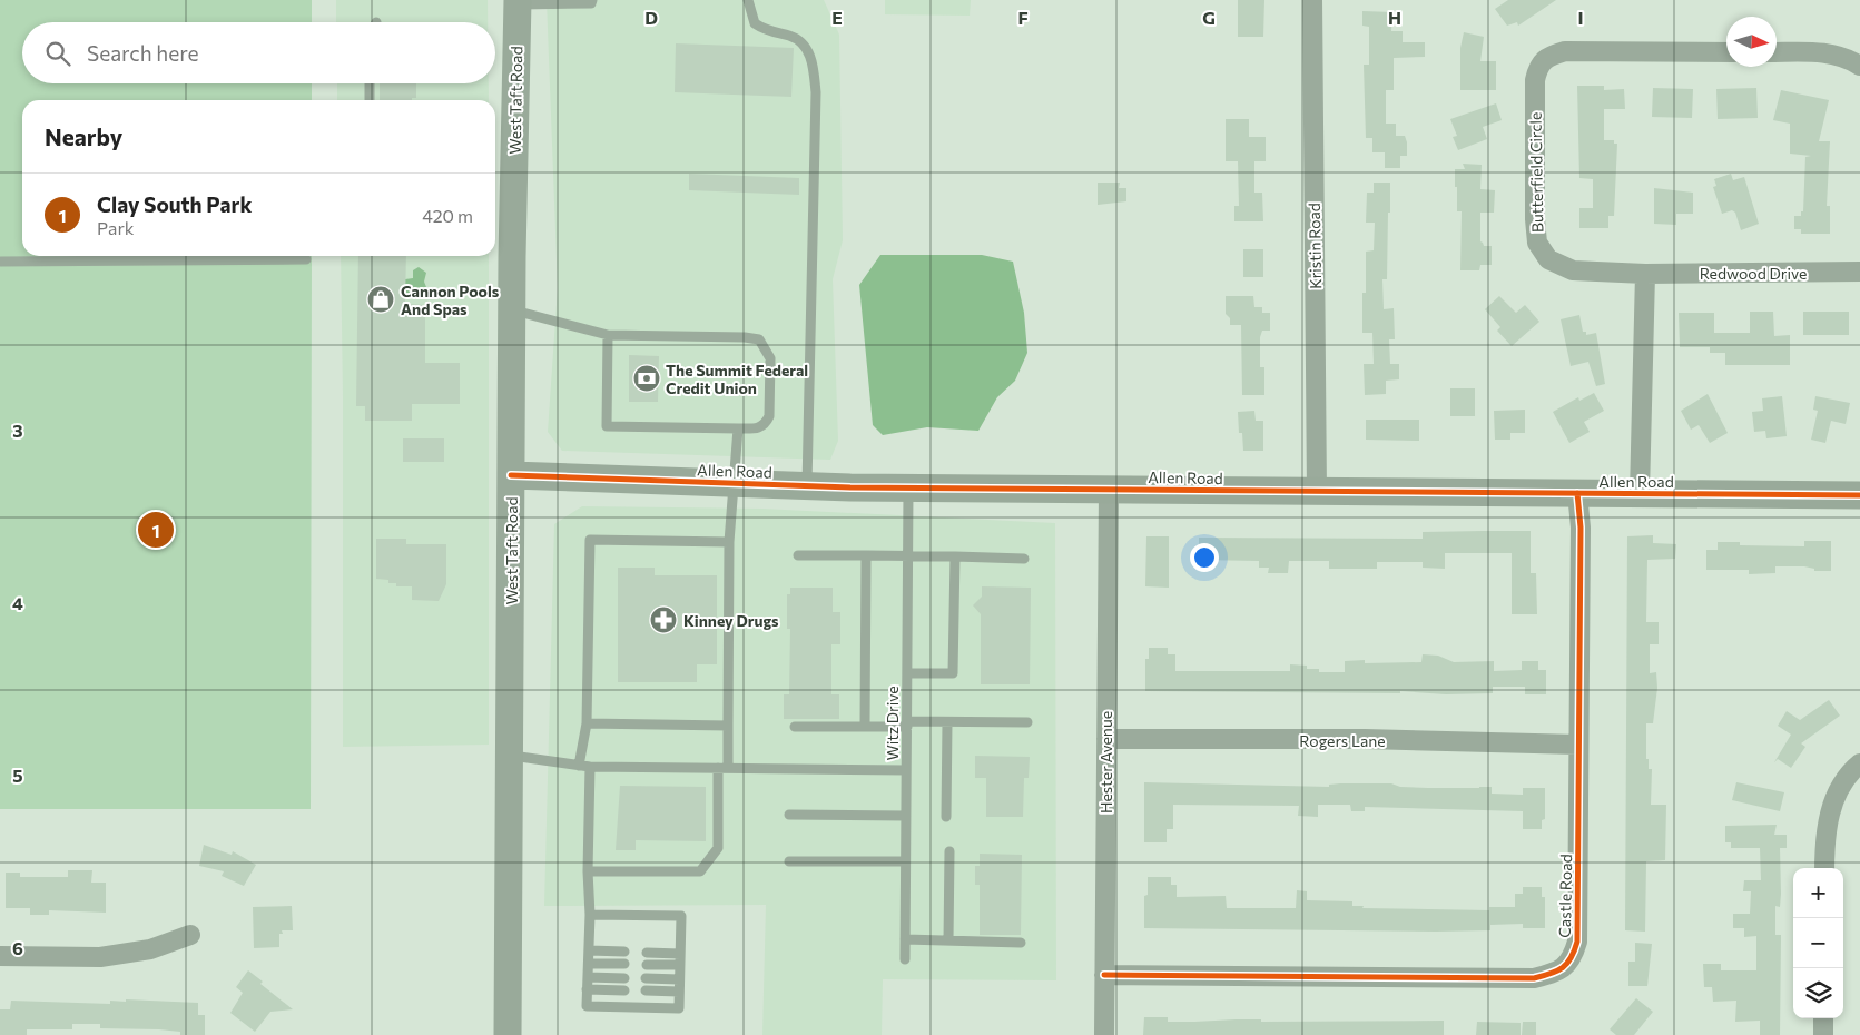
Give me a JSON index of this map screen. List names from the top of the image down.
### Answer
{
  "streets": {
    "street": [
      "West Taft Road",
      "Butterfield Circle",
      "Kristin Road",
      "Redwood Drive",
      "Allen Road",
      "Rogers Lane",
      "Hester Avenue",
      "Castle Road"
    ],
    "lane": ["Witz Drive"]
  },
  "crossings": [
    ["West Taft Road", "Allen Road"],
    ["Butterfield Circle", "Redwood Drive"],
    ["Kristin Road", "Allen Road"],
    ["Allen Road", "Witz Drive"],
    ["Allen Road", "Hester Avenue"],
    ["Allen Road", "Castle Road"],
    ["Rogers Lane", "Hester Avenue"],
    ["Rogers Lane", "Castle Road"],
    ["Hester Avenue", "Castle Road"]
  ],
  "places": {
    "shop": ["Cannon Pools And Spas"],
    "bank": ["The Summit Federal Credit Union"],
    "pharmacy": ["Kinney Drugs"]
  },
  "north": "right",
  "page": {
    "search": "Search here",
    "heading": "Nearby",
    "list": [
      {
        "mark": "1",
        "name": "Clay South Park",
        "note": "Park",
        "value": "420 m"
      }
    ],
    "pins": "1",
    "map_buttons": ["+", "−"]
  },
  "grid": {
    "columns": [
      "D",
      "E",
      "F",
      "G",
      "H",
      "I"
    ],
    "rows": [
      "3",
      "4",
      "5",
      "6"
    ]
  }
}
